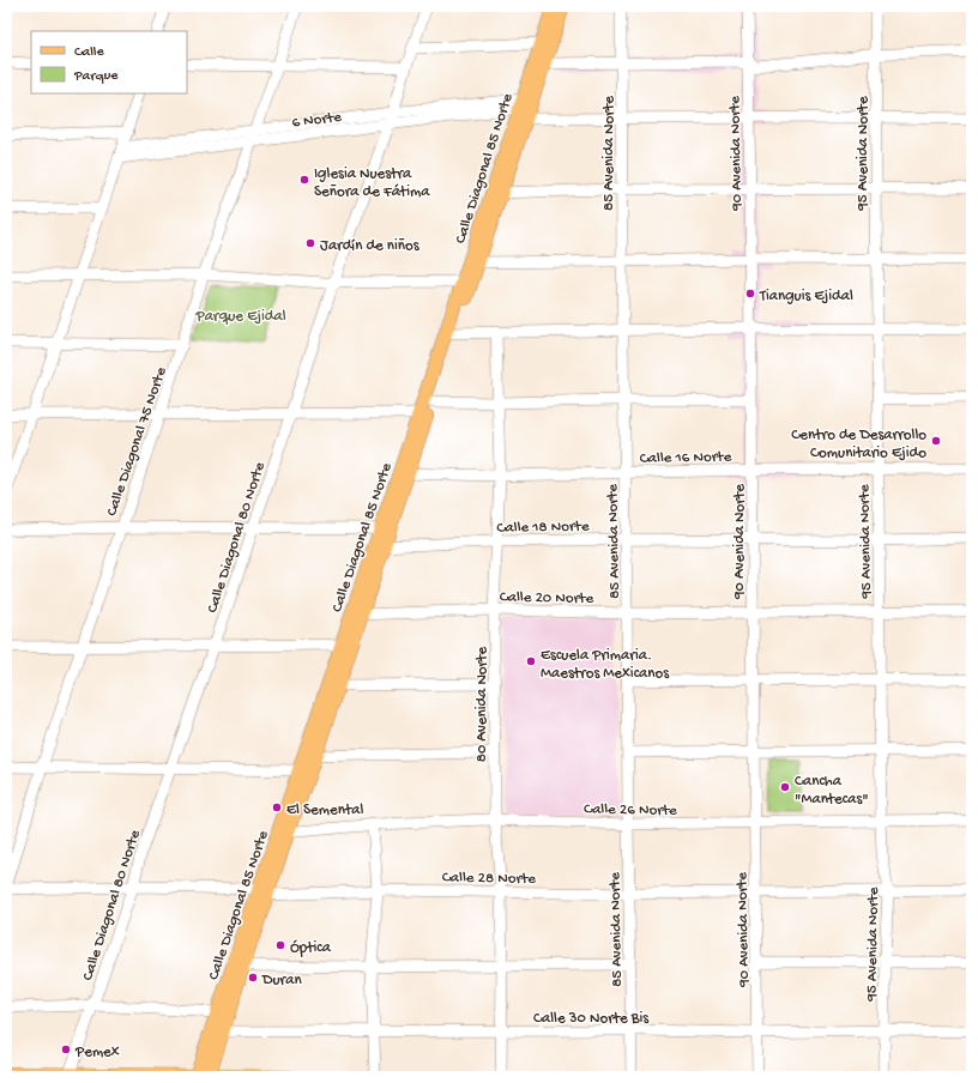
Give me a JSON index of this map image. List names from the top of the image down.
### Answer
{
  "streets": {
    "main road": ["Calle Diagonal 85 Norte"],
    "street": [
      "6 Norte",
      "85 Avenida Norte",
      "90 Avenida Norte",
      "95 Avenida Norte",
      "Calle Diagonal 75 Norte",
      "Calle 16 Norte",
      "Calle 18 Norte",
      "Calle Diagonal 80 Norte",
      "Calle 20 Norte",
      "80 Avenida Norte",
      "Calle 26 Norte",
      "Calle 28 Norte",
      "Calle 30 Norte Bis"
    ]
  },
  "crossings": [
    ["6 Norte", "Calle Diagonal 85 Norte"],
    ["6 Norte", "Calle Diagonal 75 Norte"],
    ["6 Norte", "Calle Diagonal 80 Norte"],
    ["85 Avenida Norte", "Calle 16 Norte"],
    ["85 Avenida Norte", "Calle 18 Norte"],
    ["85 Avenida Norte", "Calle 20 Norte"],
    ["85 Avenida Norte", "Calle 26 Norte"],
    ["85 Avenida Norte", "Calle 28 Norte"],
    ["85 Avenida Norte", "Calle 30 Norte Bis"],
    ["90 Avenida Norte", "Calle 16 Norte"],
    ["90 Avenida Norte", "Calle 18 Norte"],
    ["90 Avenida Norte", "Calle 20 Norte"],
    ["90 Avenida Norte", "Calle 26 Norte"],
    ["90 Avenida Norte", "Calle 28 Norte"],
    ["90 Avenida Norte", "Calle 30 Norte Bis"],
    ["95 Avenida Norte", "Calle 16 Norte"],
    ["95 Avenida Norte", "Calle 18 Norte"],
    ["95 Avenida Norte", "Calle 20 Norte"],
    ["95 Avenida Norte", "Calle 26 Norte"],
    ["95 Avenida Norte", "Calle 28 Norte"],
    ["95 Avenida Norte", "Calle 30 Norte Bis"],
    ["Calle Diagonal 85 Norte", "Calle 16 Norte"],
    ["Calle Diagonal 85 Norte", "Calle 18 Norte"],
    ["Calle Diagonal 85 Norte", "Calle 20 Norte"],
    ["Calle Diagonal 85 Norte", "Calle 26 Norte"],
    ["Calle Diagonal 85 Norte", "Calle 28 Norte"],
    ["Calle Diagonal 85 Norte", "Calle 30 Norte Bis"],
    ["Calle Diagonal 75 Norte", "Calle 28 Norte"],
    ["Calle 16 Norte", "80 Avenida Norte"],
    ["Calle 18 Norte", "80 Avenida Norte"],
    ["Calle Diagonal 80 Norte", "Calle 28 Norte"],
    ["Calle 20 Norte", "80 Avenida Norte"],
    ["80 Avenida Norte", "Calle 26 Norte"],
    ["80 Avenida Norte", "Calle 28 Norte"],
    ["80 Avenida Norte", "Calle 30 Norte Bis"]
  ],
  "parks": ["Parque Ejidal"],
  "places": [
    "Iglesia Nuestra Señora de Fátima",
    "Jardín de niños",
    "Tianguis Ejidal",
    "Centro de Desarrollo Comunitario Ejido",
    "Escuela Primaria. Maestros Mexicanos",
    "Cancha \"Mantecas\"",
    "El Semental",
    "Óptica",
    "Duran",
    "Pemex"
  ],
  "legend": ["Calle", "Parque"]
}
